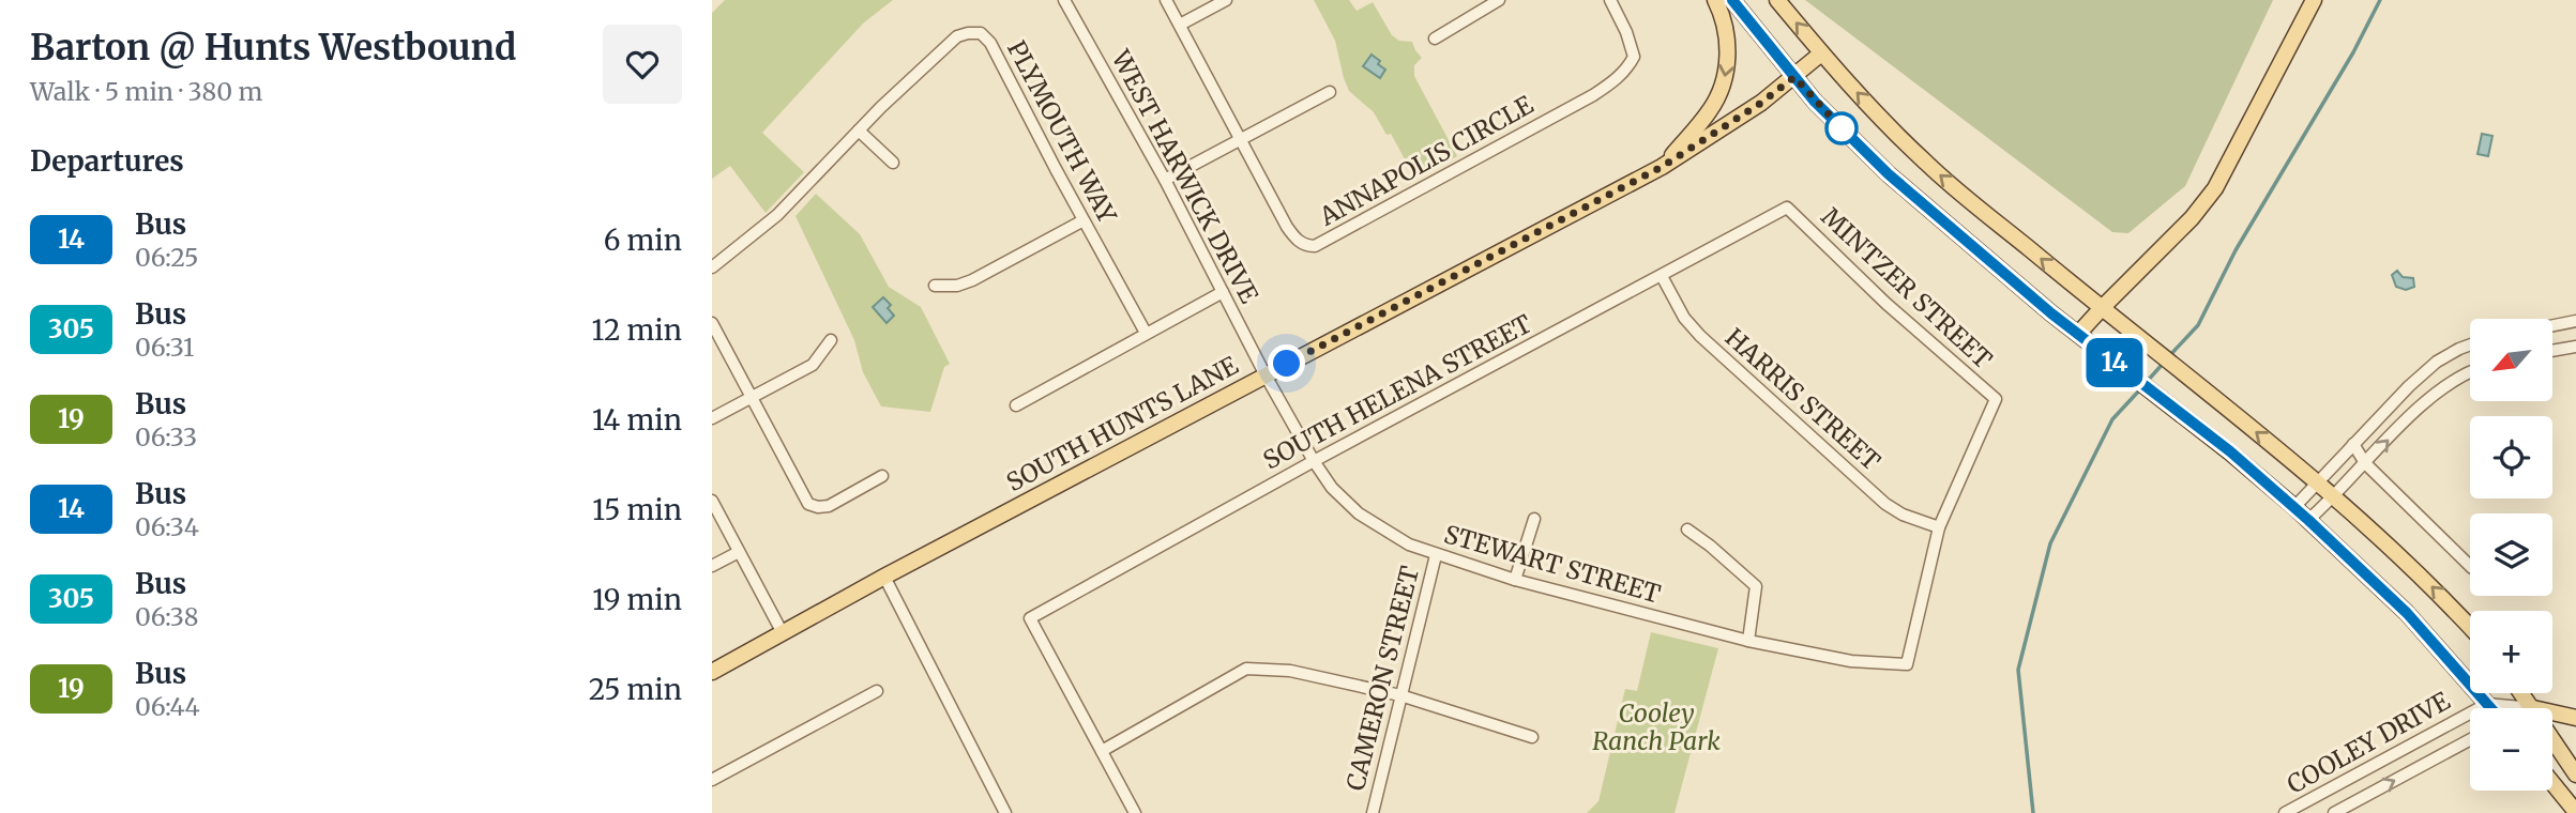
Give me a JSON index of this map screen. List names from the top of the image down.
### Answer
{
  "streets": {
    "main road": ["SOUTH HUNTS LANE"],
    "street": [
      "PLYMOUTH WAY",
      "ANNAPOLIS CIRCLE",
      "WEST HARWICK DRIVE",
      "MINTZER STREET",
      "SOUTH HELENA STREET",
      "HARRIS STREET",
      "STEWART STREET",
      "CAMERON STREET",
      "COOLEY DRIVE"
    ]
  },
  "crossings": [
    ["WEST HARWICK DRIVE", "SOUTH HUNTS LANE"],
    ["WEST HARWICK DRIVE", "STEWART STREET"],
    ["MINTZER STREET", "SOUTH HELENA STREET"],
    ["MINTZER STREET", "HARRIS STREET"],
    ["MINTZER STREET", "STEWART STREET"],
    ["SOUTH HELENA STREET", "HARRIS STREET"],
    ["SOUTH HELENA STREET", "STEWART STREET"],
    ["HARRIS STREET", "STEWART STREET"],
    ["SOUTH HUNTS LANE", "STEWART STREET"],
    ["STEWART STREET", "CAMERON STREET"]
  ],
  "parks": ["Cooley Ranch Park"],
  "lines": ["bus line 14"],
  "north": "bottom left",
  "page": {
    "heading": [
      ["Barton @ Hunts Westbound", "Walk · 5 min · 380 m"],
      "Departures"
    ],
    "on_map": "14",
    "list": [
      {
        "mark": "14",
        "name": "Bus",
        "note": "06:25",
        "value": "6 min"
      },
      {
        "mark": "305",
        "name": "Bus",
        "note": "06:31",
        "value": "12 min"
      },
      {
        "mark": "19",
        "name": "Bus",
        "note": "06:33",
        "value": "14 min"
      },
      {
        "mark": "14",
        "name": "Bus",
        "note": "06:34",
        "value": "15 min"
      },
      {
        "mark": "305",
        "name": "Bus",
        "note": "06:38",
        "value": "19 min"
      },
      {
        "mark": "19",
        "name": "Bus",
        "note": "06:44",
        "value": "25 min"
      }
    ],
    "map_buttons": ["+", "−"]
  }
}
